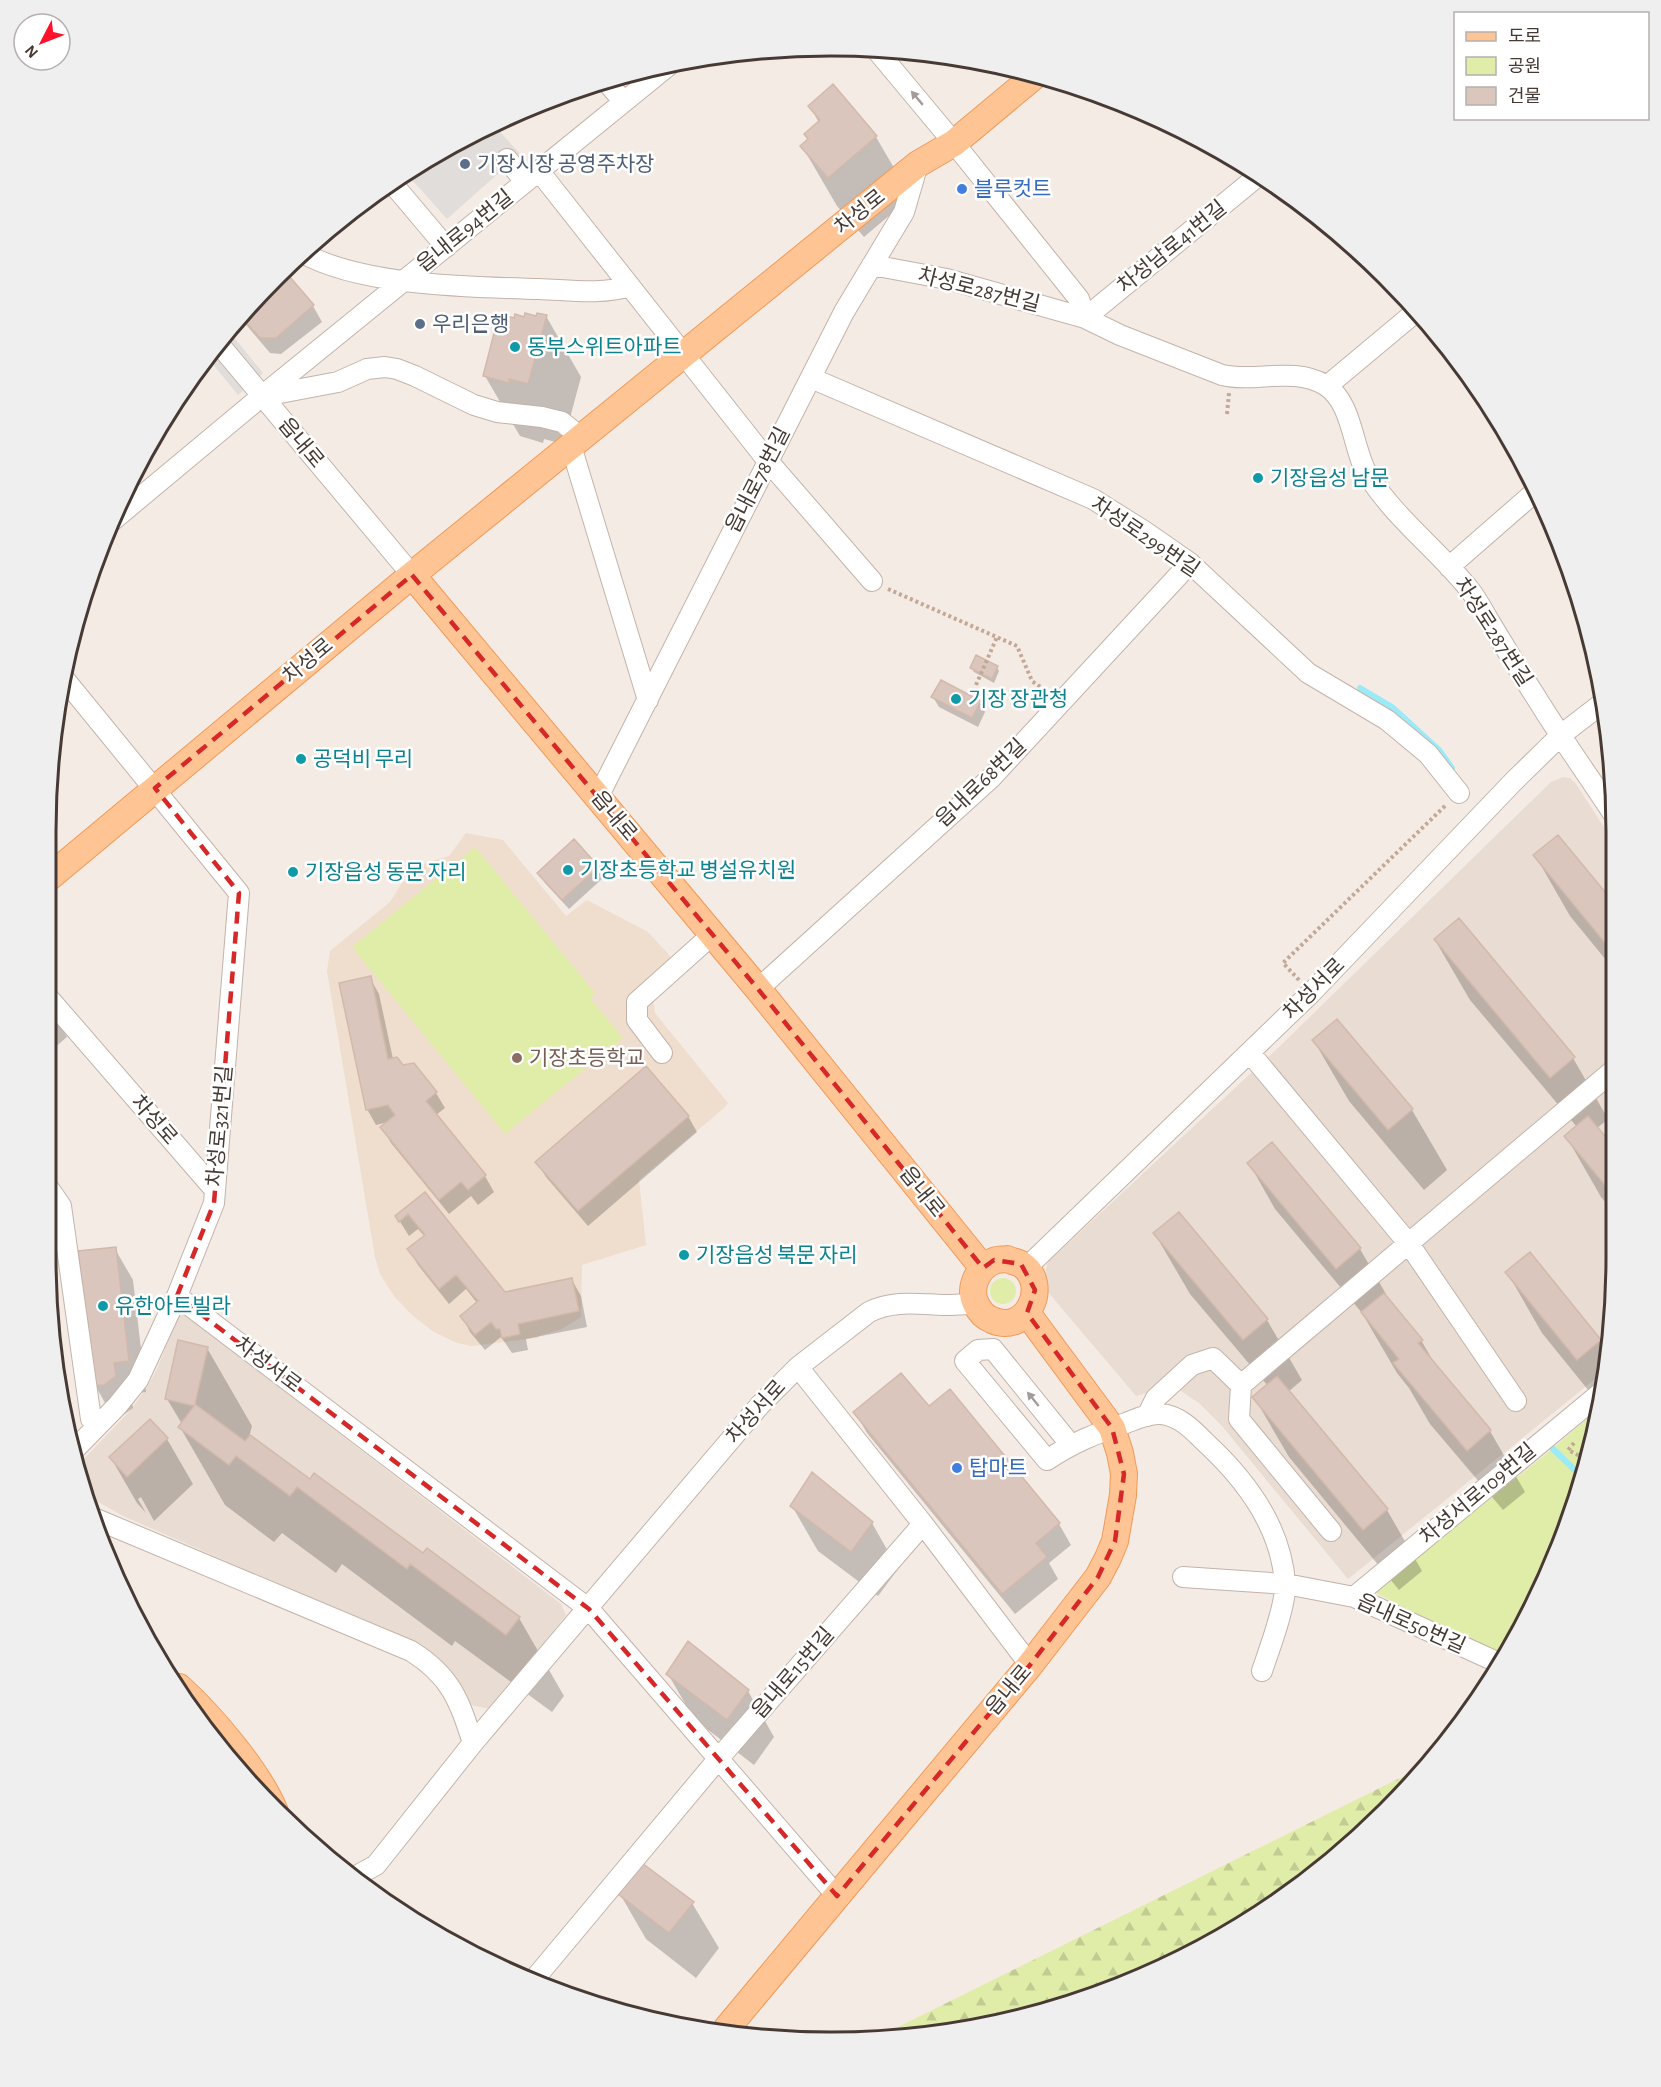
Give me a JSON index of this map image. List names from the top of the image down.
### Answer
{
  "streets": {
    "main road": ["차성로", "읍내로"],
    "street": [
      "읍내로94번길",
      "차성남로41번길",
      "차성로287번길",
      "읍내로78번길",
      "차성로299번길",
      "읍내로68번길",
      "차성서로",
      "차성로321번길",
      "차성서로109번길",
      "읍내로50번길",
      "읍내로15번길"
    ]
  },
  "crossings": [
    ["차성로", "차성로287번길"],
    ["차성로", "읍내로"],
    ["차성로", "읍내로78번길"],
    ["차성로", "차성로321번길"],
    ["읍내로94번길", "읍내로"],
    ["차성남로41번길", "차성로287번길"],
    ["차성로287번길", "읍내로78번길"],
    ["차성로287번길", "차성서로"],
    ["읍내로", "읍내로78번길"],
    ["읍내로", "읍내로68번길"],
    ["읍내로", "차성서로"],
    ["읍내로78번길", "차성로299번길"],
    ["차성로299번길", "읍내로68번길"],
    ["차성서로", "차성로321번길"],
    ["차성서로109번길", "읍내로50번길"]
  ],
  "places": [
    "기장시장 공영주차장",
    "블루컷트",
    "우리은행",
    "동부스위트아파트",
    "기장읍성 남문",
    "기장 장관청",
    "공덕비 무리",
    "기장초등학교 병설유치원",
    "기장읍성 동문 자리",
    "기장초등학교",
    "기장읍성 북문 자리",
    "유한아트빌라",
    "탑마트"
  ],
  "legend": ["도로", "공원", "건물"],
  "north": "bottom left"
}
